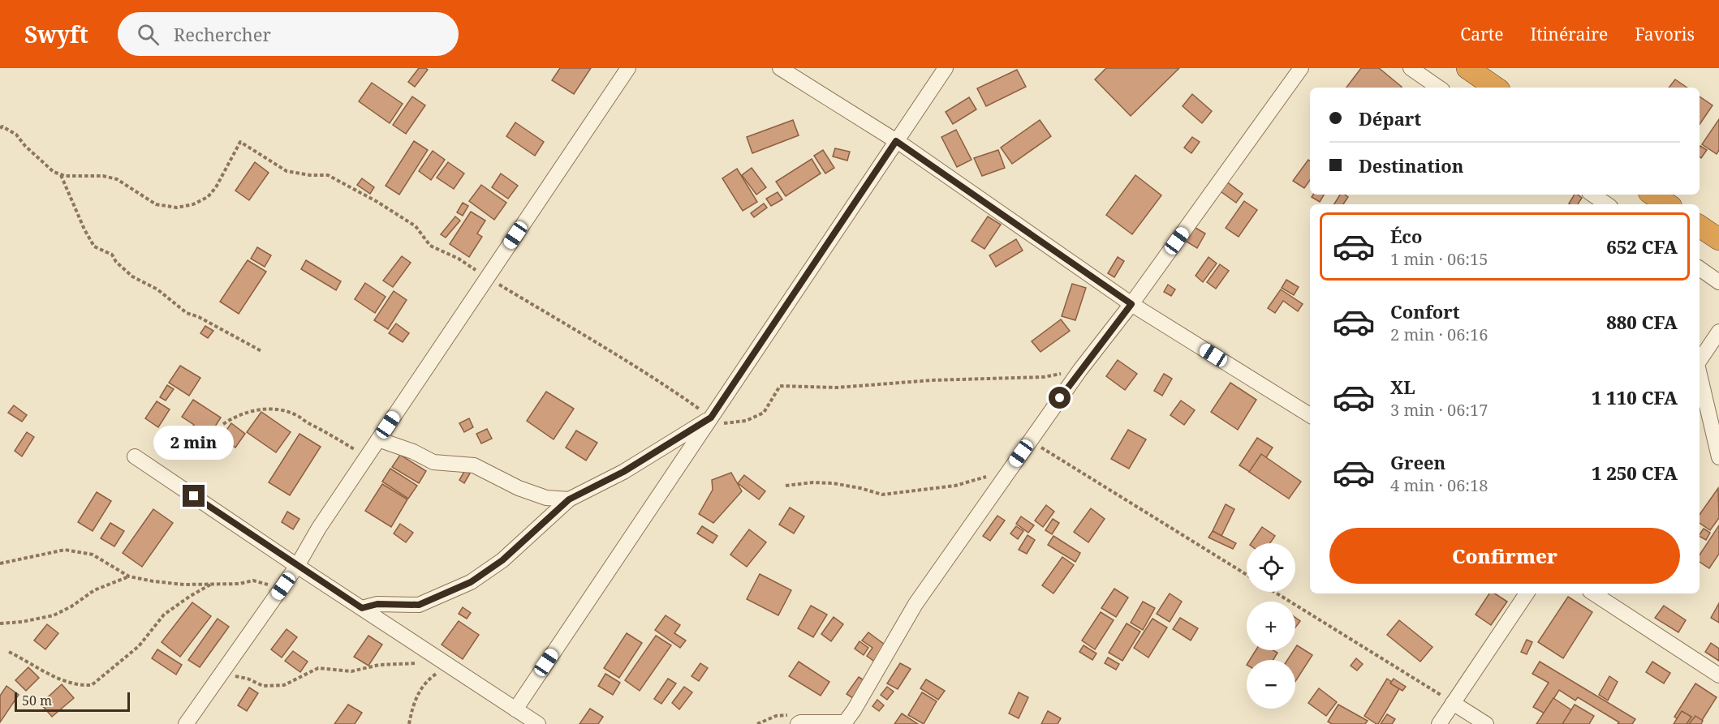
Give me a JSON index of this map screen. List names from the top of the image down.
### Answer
{
  "scale_bar": "50 m",
  "page": {
    "header": "Swyft",
    "search": "Rechercher",
    "nav": ["Carte", "Itinéraire", "Favoris"],
    "banner": ["Départ", "Destination"],
    "list": [
      {
        "name": "Éco",
        "note": "1 min · 06:15",
        "value": "652 CFA"
      },
      {
        "name": "Confort",
        "note": "2 min · 06:16",
        "value": "880 CFA"
      },
      {
        "name": "XL",
        "note": "3 min · 06:17",
        "value": "1 110 CFA"
      },
      {
        "name": "Green",
        "note": "4 min · 06:18",
        "value": "1 250 CFA"
      }
    ],
    "bubble": "2 min",
    "buttons": "Confirmer",
    "map_buttons": ["+", "−"],
    "scale": "50 m"
  }
}
